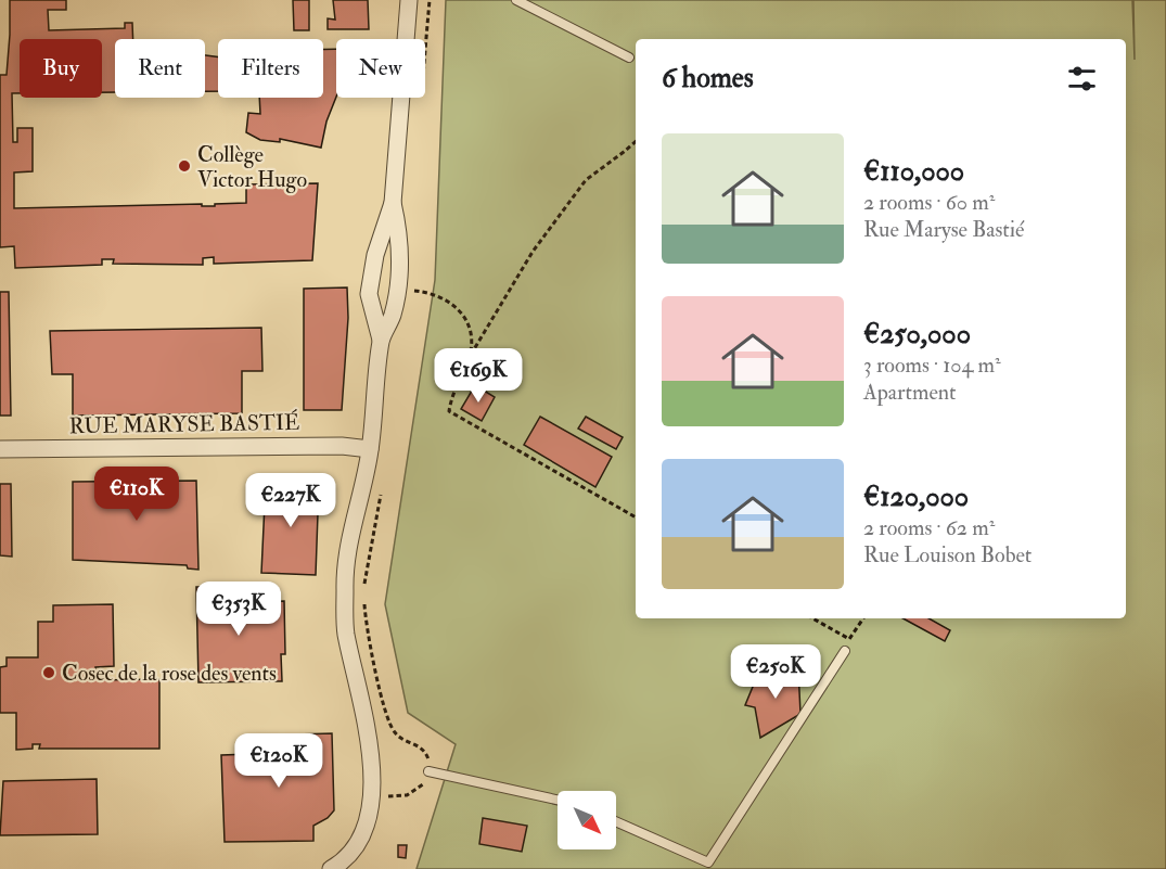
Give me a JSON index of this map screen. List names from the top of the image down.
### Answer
{
  "streets": {
    "street": ["RUE MARYSE BASTIÉ"]
  },
  "places": ["Collège Victor Hugo", "Cosec de la rose des vents"],
  "north": "bottom right",
  "page": {
    "chip": [
      "Buy",
      "Rent",
      "Filters",
      "New"
    ],
    "heading": "6 homes",
    "list": [
      {
        "name": "€110,000",
        "note": "2 rooms · 60 m² · Rue Maryse Bastié"
      },
      {
        "name": "€250,000",
        "note": "3 rooms · 104 m² · Apartment"
      },
      {
        "name": "€120,000",
        "note": "2 rooms · 62 m² · Rue Louison Bobet"
      }
    ],
    "price": [
      "€169K",
      "€110K",
      "€227K",
      "€353K",
      "€250K",
      "€120K"
    ]
  }
}
